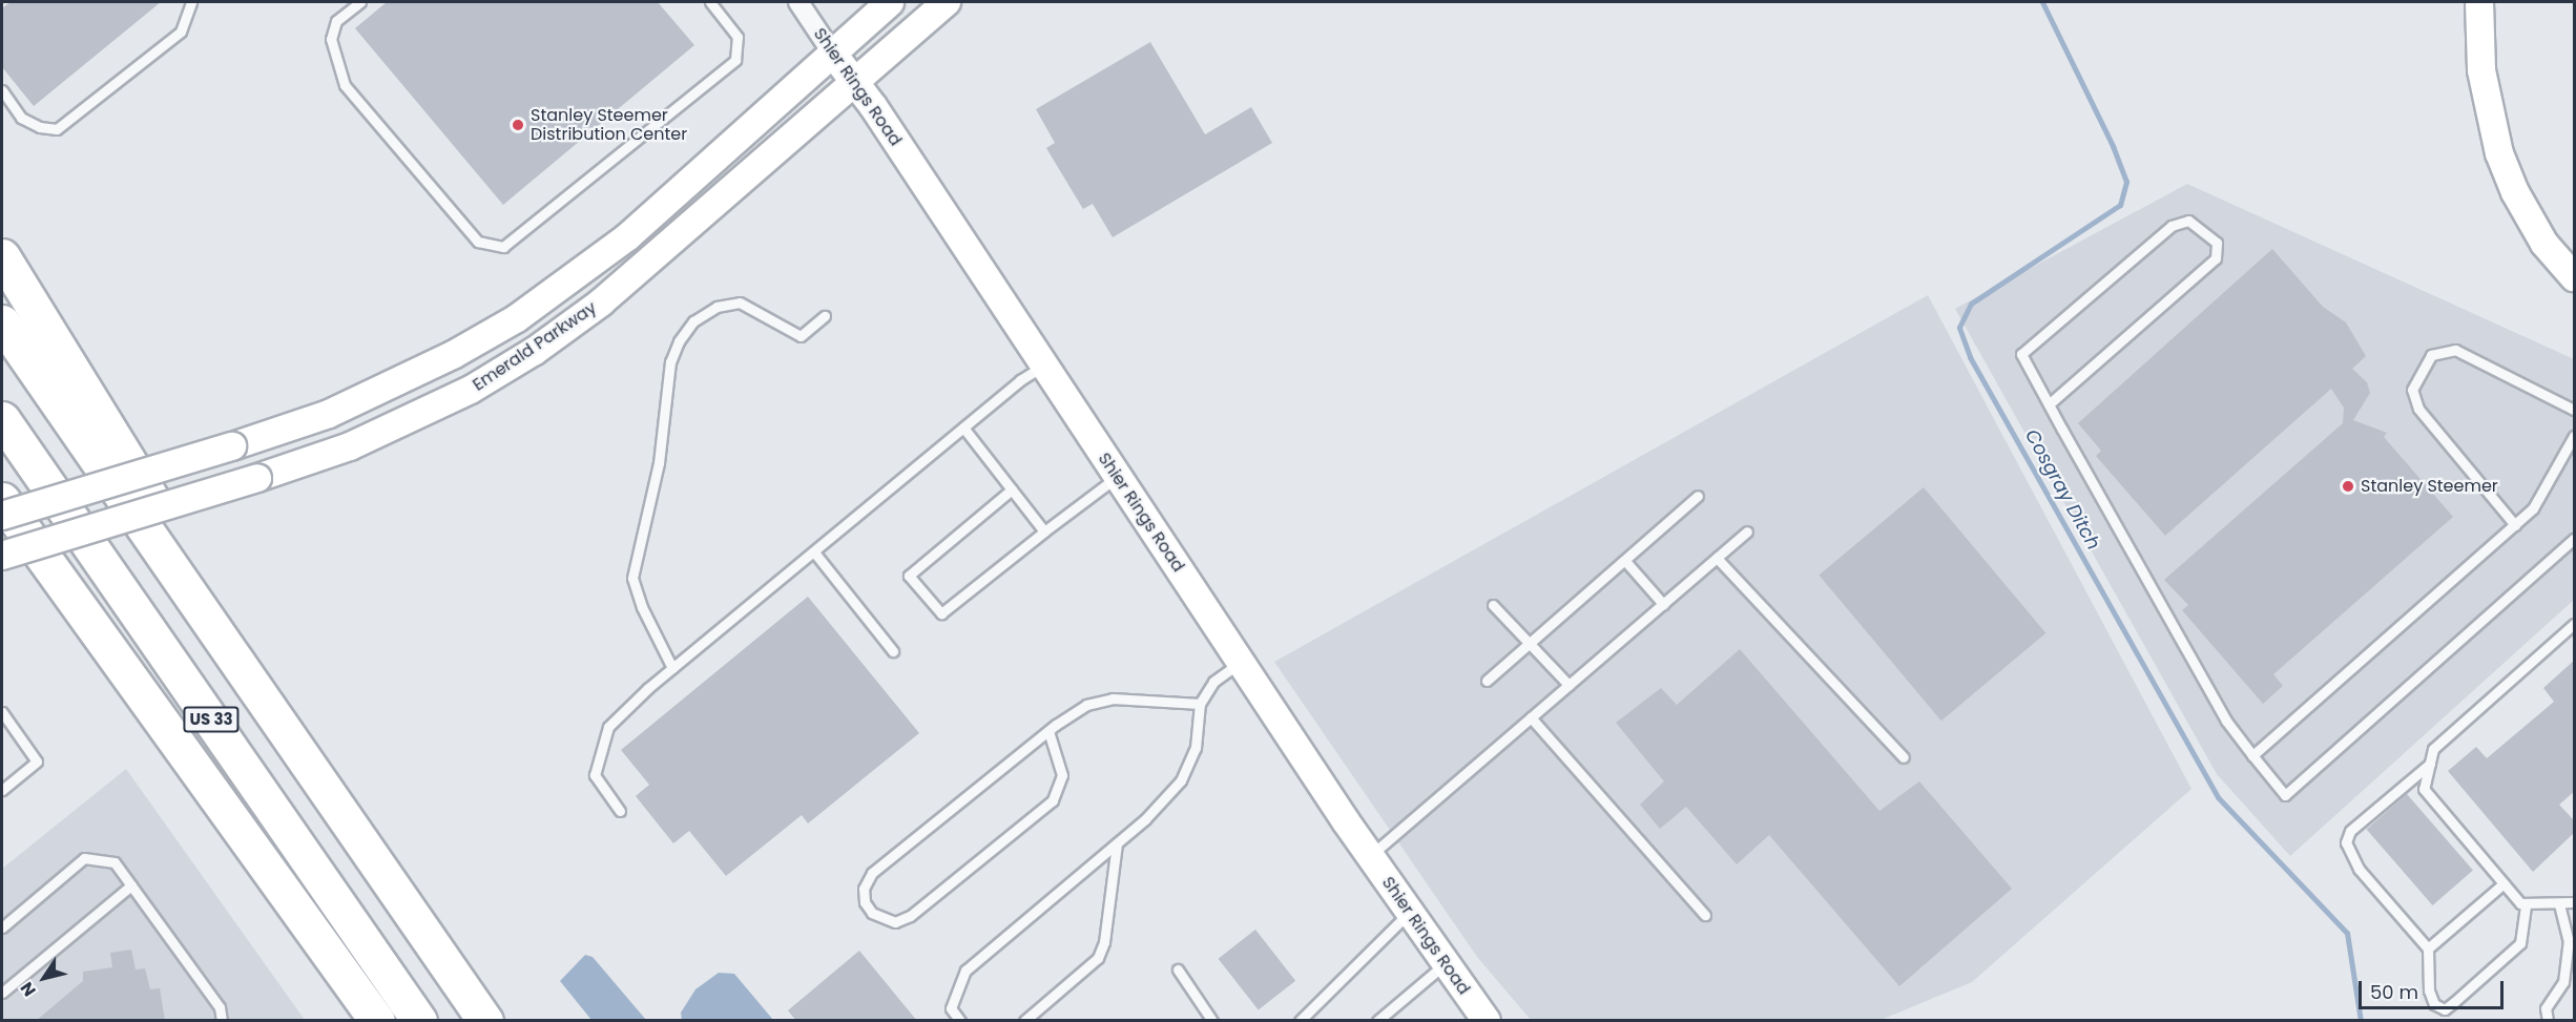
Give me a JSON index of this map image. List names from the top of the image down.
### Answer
{
  "streets": {
    "highway": ["US 33"],
    "main road": ["Shier Rings Road", "Emerald Parkway"]
  },
  "crossings": [
    ["Shier Rings Road", "Emerald Parkway"]
  ],
  "water": ["Cosgray Ditch"],
  "places": ["Stanley Steemer Distribution Center", "Stanley Steemer"],
  "scale_bar": "50 m",
  "north": "bottom left"
}
